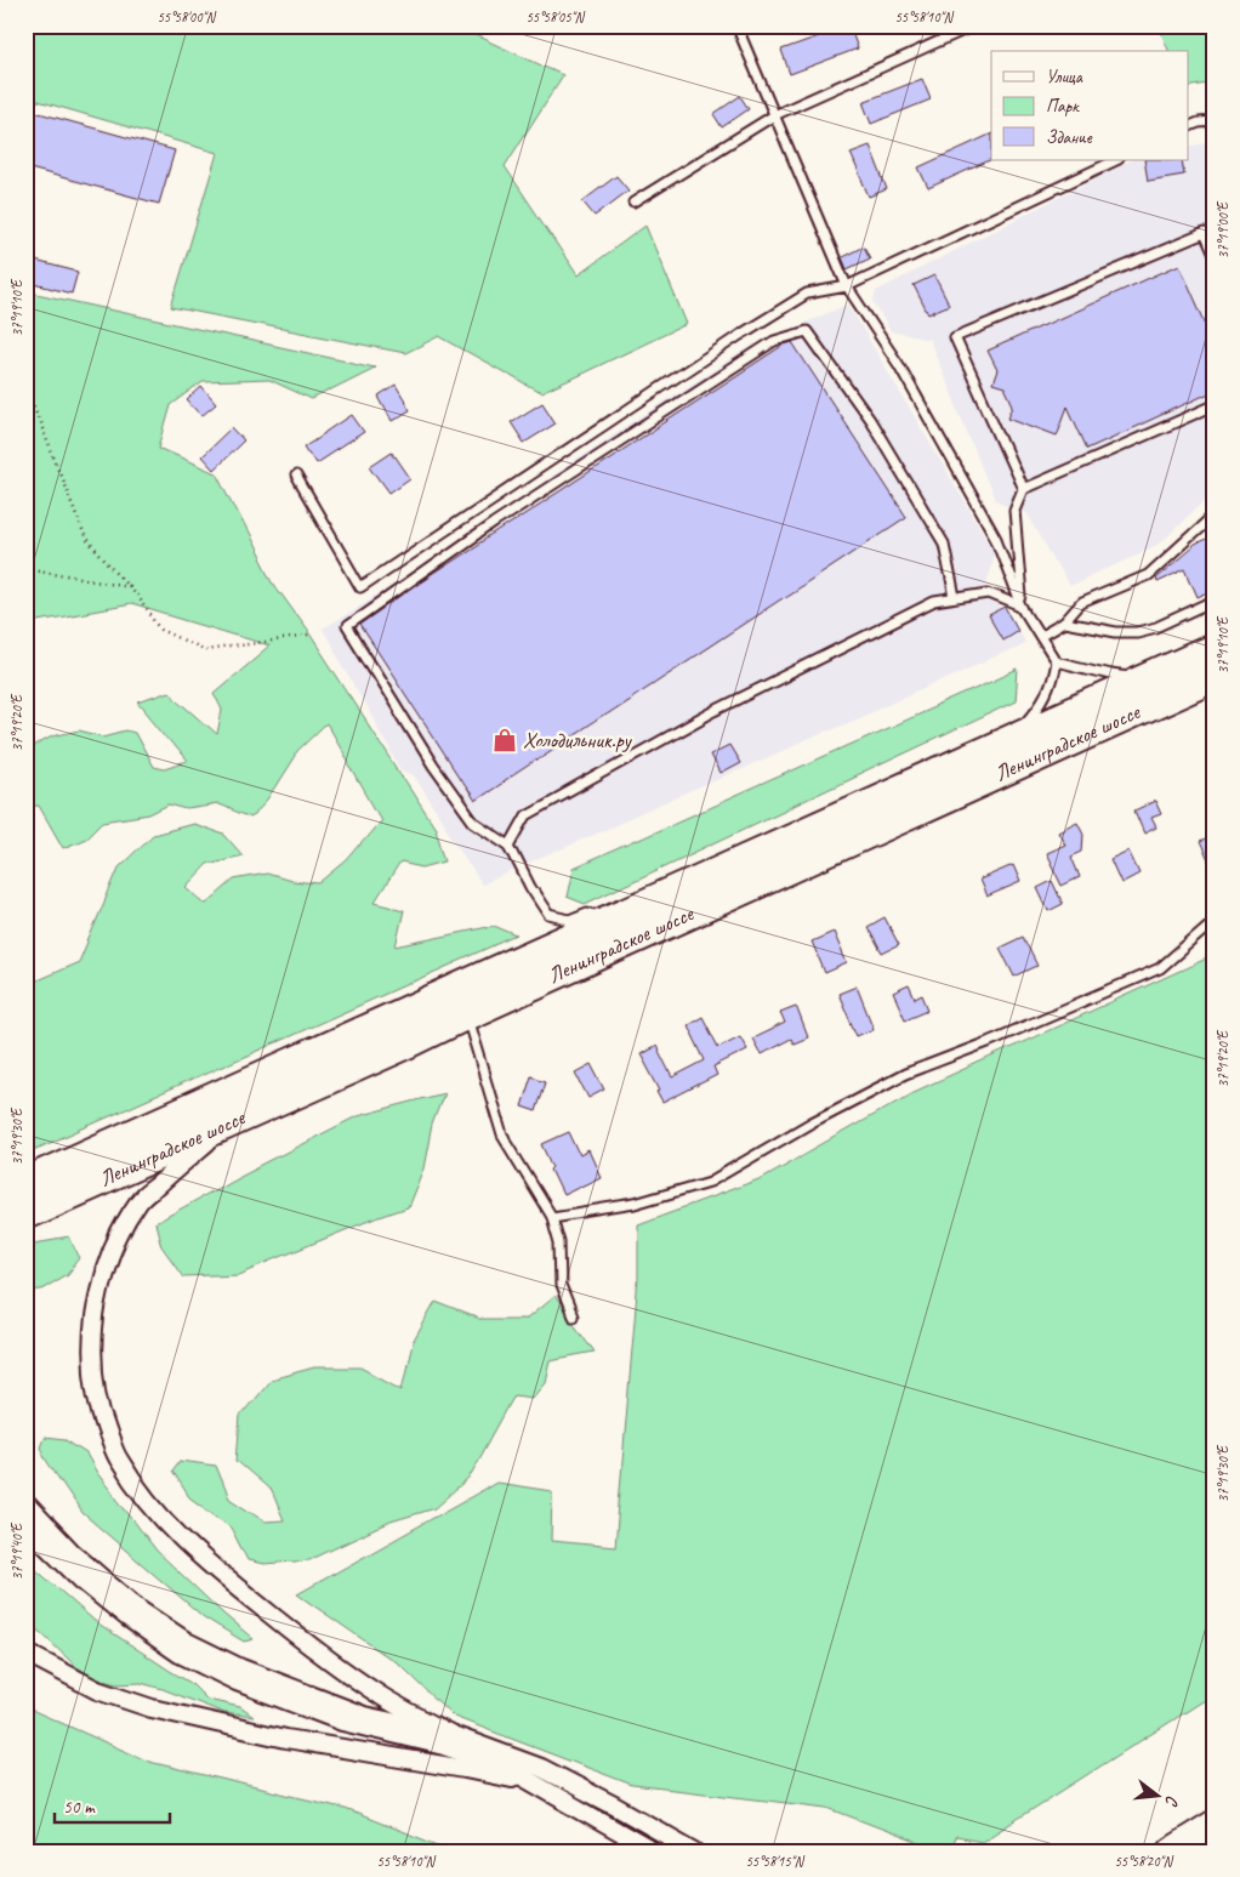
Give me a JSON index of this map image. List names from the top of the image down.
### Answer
{
  "streets": {
    "highway": ["Ленинградское шоссе"]
  },
  "places": {
    "shop": ["Холодильник.ру"]
  },
  "legend": ["Улица", "Парк", "Здание"],
  "scale_bar": "50 m",
  "north": "right",
  "coordinates": [
    "55°58'00\"N",
    "55°58'05\"N",
    "55°58'10\"N",
    "37°19'00\"E",
    "37°19'10\"E",
    "37°19'20\"E",
    "37°19'30\"E",
    "37°19'40\"E",
    "55°58'15\"N",
    "55°58'20\"N"
  ]
}
